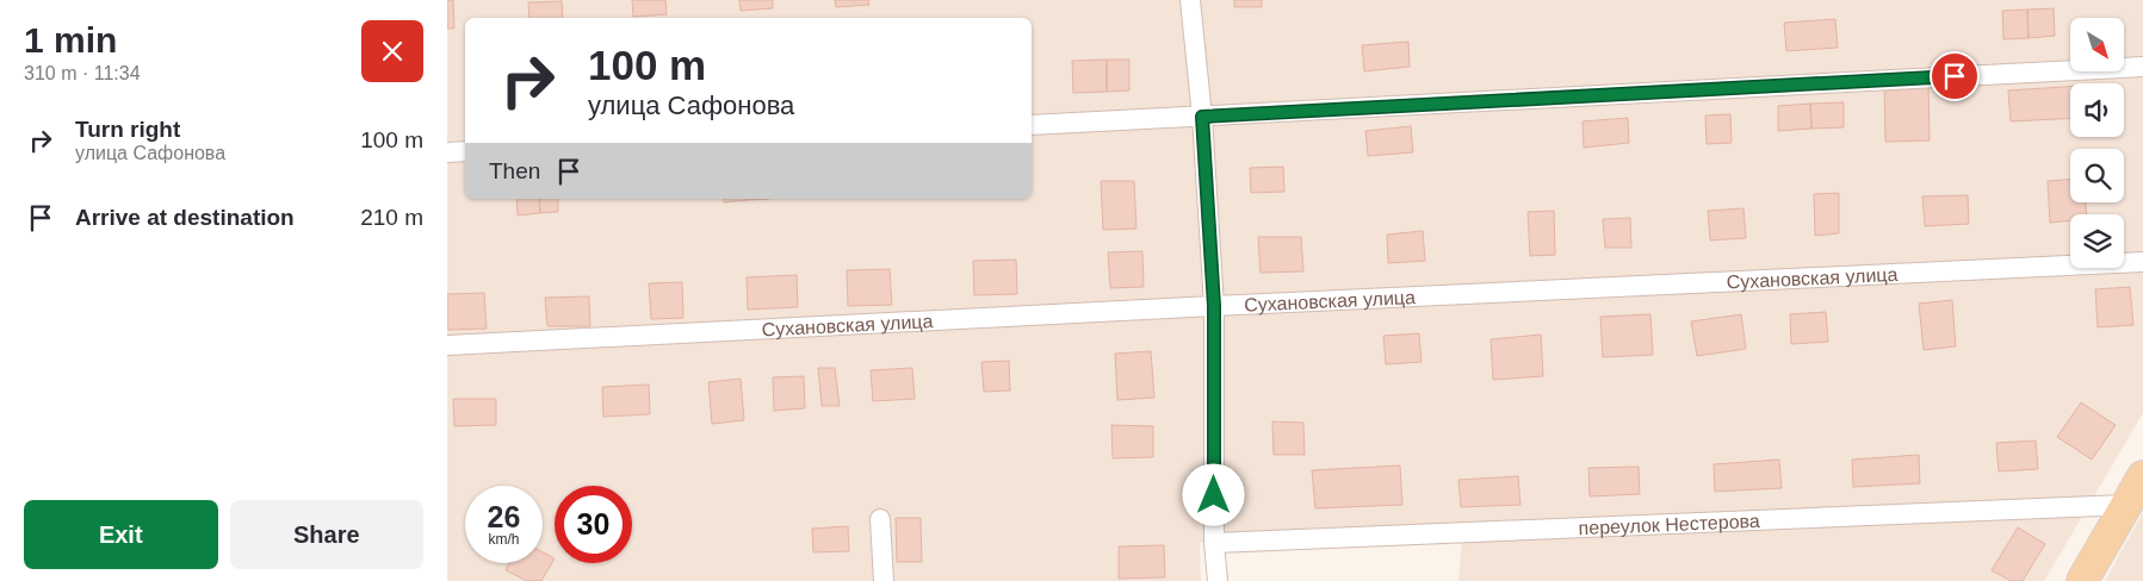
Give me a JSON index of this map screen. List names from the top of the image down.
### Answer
{
  "streets": {
    "street": ["Сухановская улица", "переулок Нестерова"]
  },
  "north": "bottom right",
  "page": {
    "heading": ["1 min", "310 m · 11:34"],
    "turn": ["100 m", "улица Сафонова"],
    "list": [
      {
        "name": "Turn right",
        "note": "улица Сафонова",
        "value": "100 m"
      },
      {
        "name": "Arrive at destination",
        "value": "210 m"
      }
    ],
    "then": "Then",
    "speed": "26 km/h",
    "limit": "30",
    "buttons": ["Exit", "Share"]
  }
}
